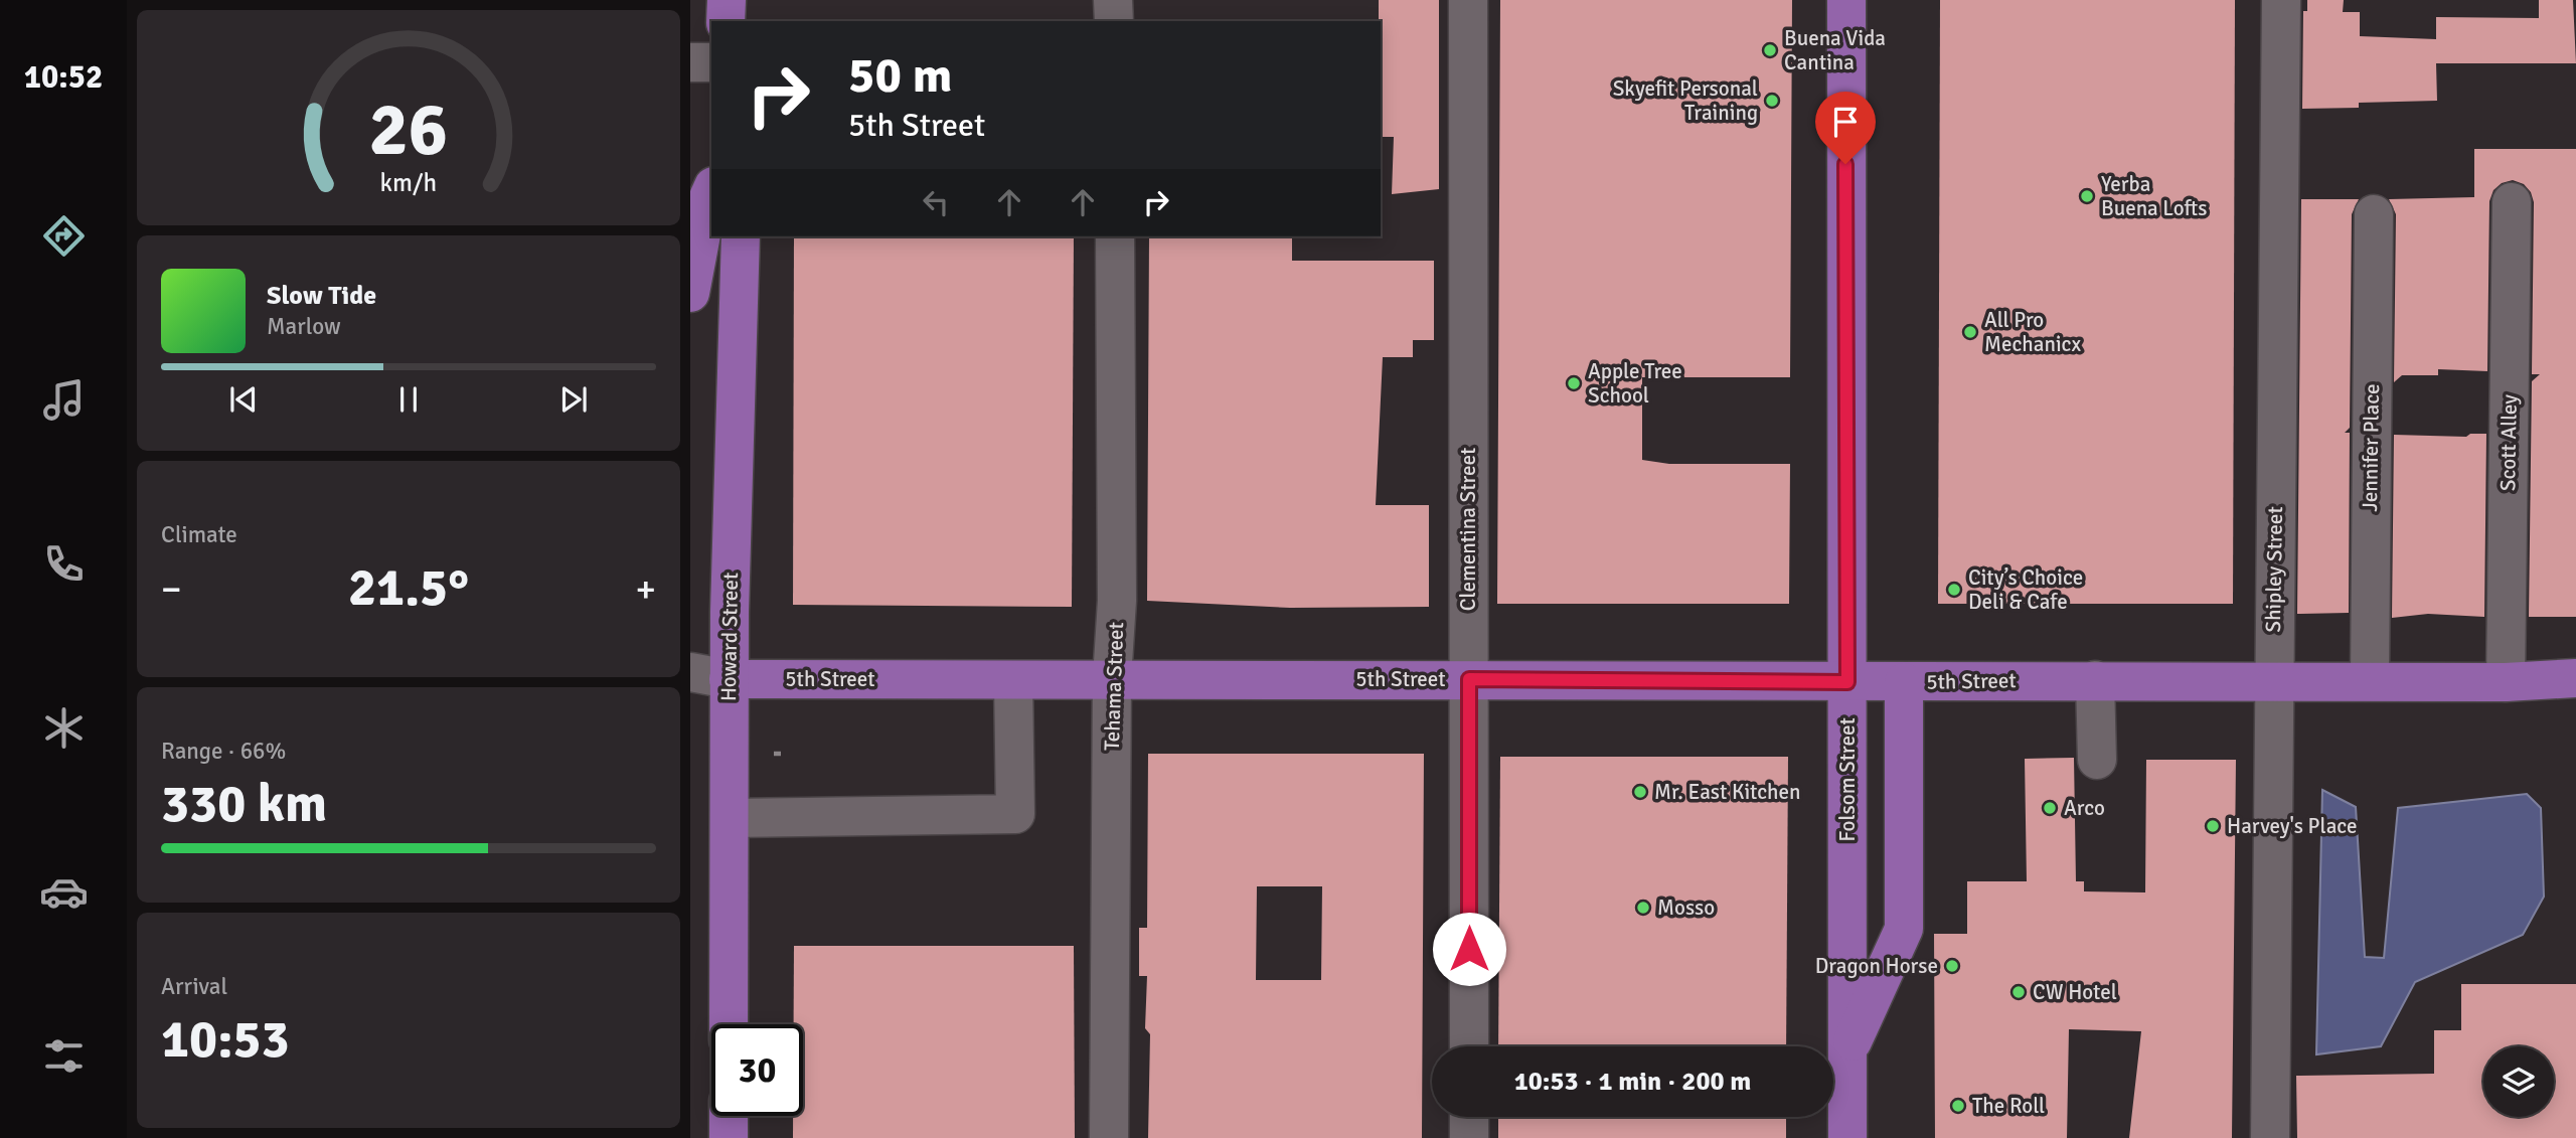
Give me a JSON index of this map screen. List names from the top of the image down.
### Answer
{
  "streets": {
    "main road": ["Howard Street", "5th Street", "Folsom Street"],
    "street": [
      "Scott Alley",
      "Jennifer Place",
      "Clementina Street",
      "Shipley Street",
      "Tehama Street"
    ]
  },
  "crossings": [
    ["Scott Alley", "5th Street"],
    ["Jennifer Place", "5th Street"],
    ["Clementina Street", "5th Street"],
    ["Shipley Street", "5th Street"],
    ["Howard Street", "5th Street"],
    ["5th Street", "Tehama Street"],
    ["5th Street", "Folsom Street"]
  ],
  "places": [
    "Buena Vida Cantina",
    "Skyefit Personal Training",
    "Yerba Buena Lofts",
    "All Pro Mechanicx",
    "Apple Tree School",
    "City’s Choice Deli & Cafe",
    "Mr. East Kitchen",
    "Arco",
    "Harvey's Place",
    "Mosso",
    "Dragon Horse",
    "CW Hotel",
    "The Roll"
  ],
  "page": {
    "tabs": "10:52",
    "turn": ["50 m", "5th Street"],
    "song": ["Slow Tide", "Marlow"],
    "tile": [
      "Climate",
      ["Range · 66%", "330 km"],
      ["Arrival", "10:53"]
    ],
    "heat": ["−", "21.5°", "+"],
    "limit": "30",
    "trip": "10:53 · 1 min · 200 m",
    "gauge": ["26", "km/h"]
  }
}
